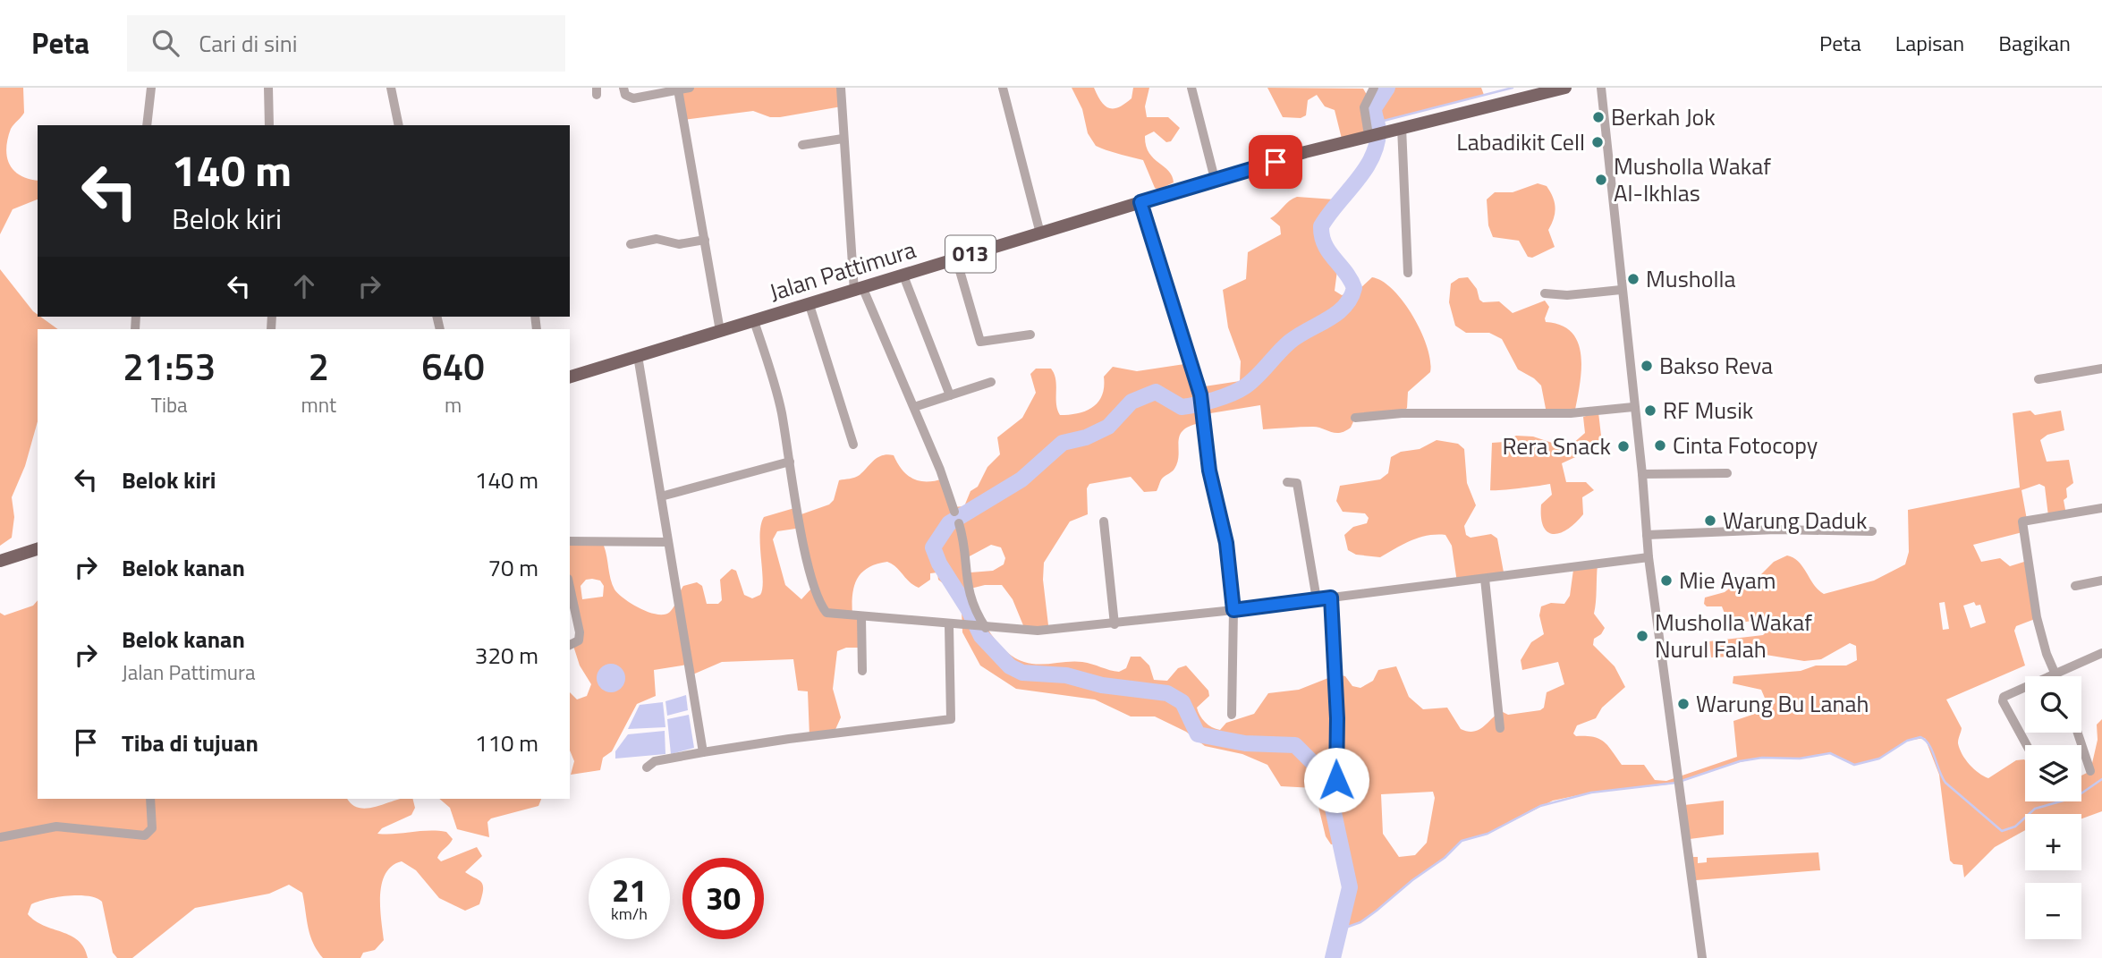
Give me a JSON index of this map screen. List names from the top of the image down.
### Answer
{
  "streets": {
    "main road": ["013", "Jalan Pattimura"]
  },
  "places": [
    "Berkah Jok",
    "Labadikit Cell",
    "Musholla Wakaf Al-Ikhlas",
    "Musholla",
    "Bakso Reva",
    "RF Musik",
    "Cinta Fotocopy",
    "Rera Snack",
    "Warung Daduk",
    "Mie Ayam",
    "Musholla Wakaf Nurul Falah",
    "Warung Bu Lanah"
  ],
  "page": {
    "header": "Peta",
    "search": "Cari di sini",
    "nav": ["Peta", "Lapisan", "Bagikan"],
    "turn": ["140 m", "Belok kiri"],
    "eta": [
      "21:53",
      "Tiba",
      "2",
      "mnt",
      "640",
      "m"
    ],
    "list": [
      {
        "name": "Belok kiri",
        "value": "140 m"
      },
      {
        "name": "Belok kanan",
        "value": "70 m"
      },
      {
        "name": "Belok kanan",
        "note": "Jalan Pattimura",
        "value": "320 m"
      },
      {
        "name": "Tiba di tujuan",
        "value": "110 m"
      }
    ],
    "map_buttons": ["+", "−"],
    "speed": "21 km/h",
    "limit": "30"
  }
}
